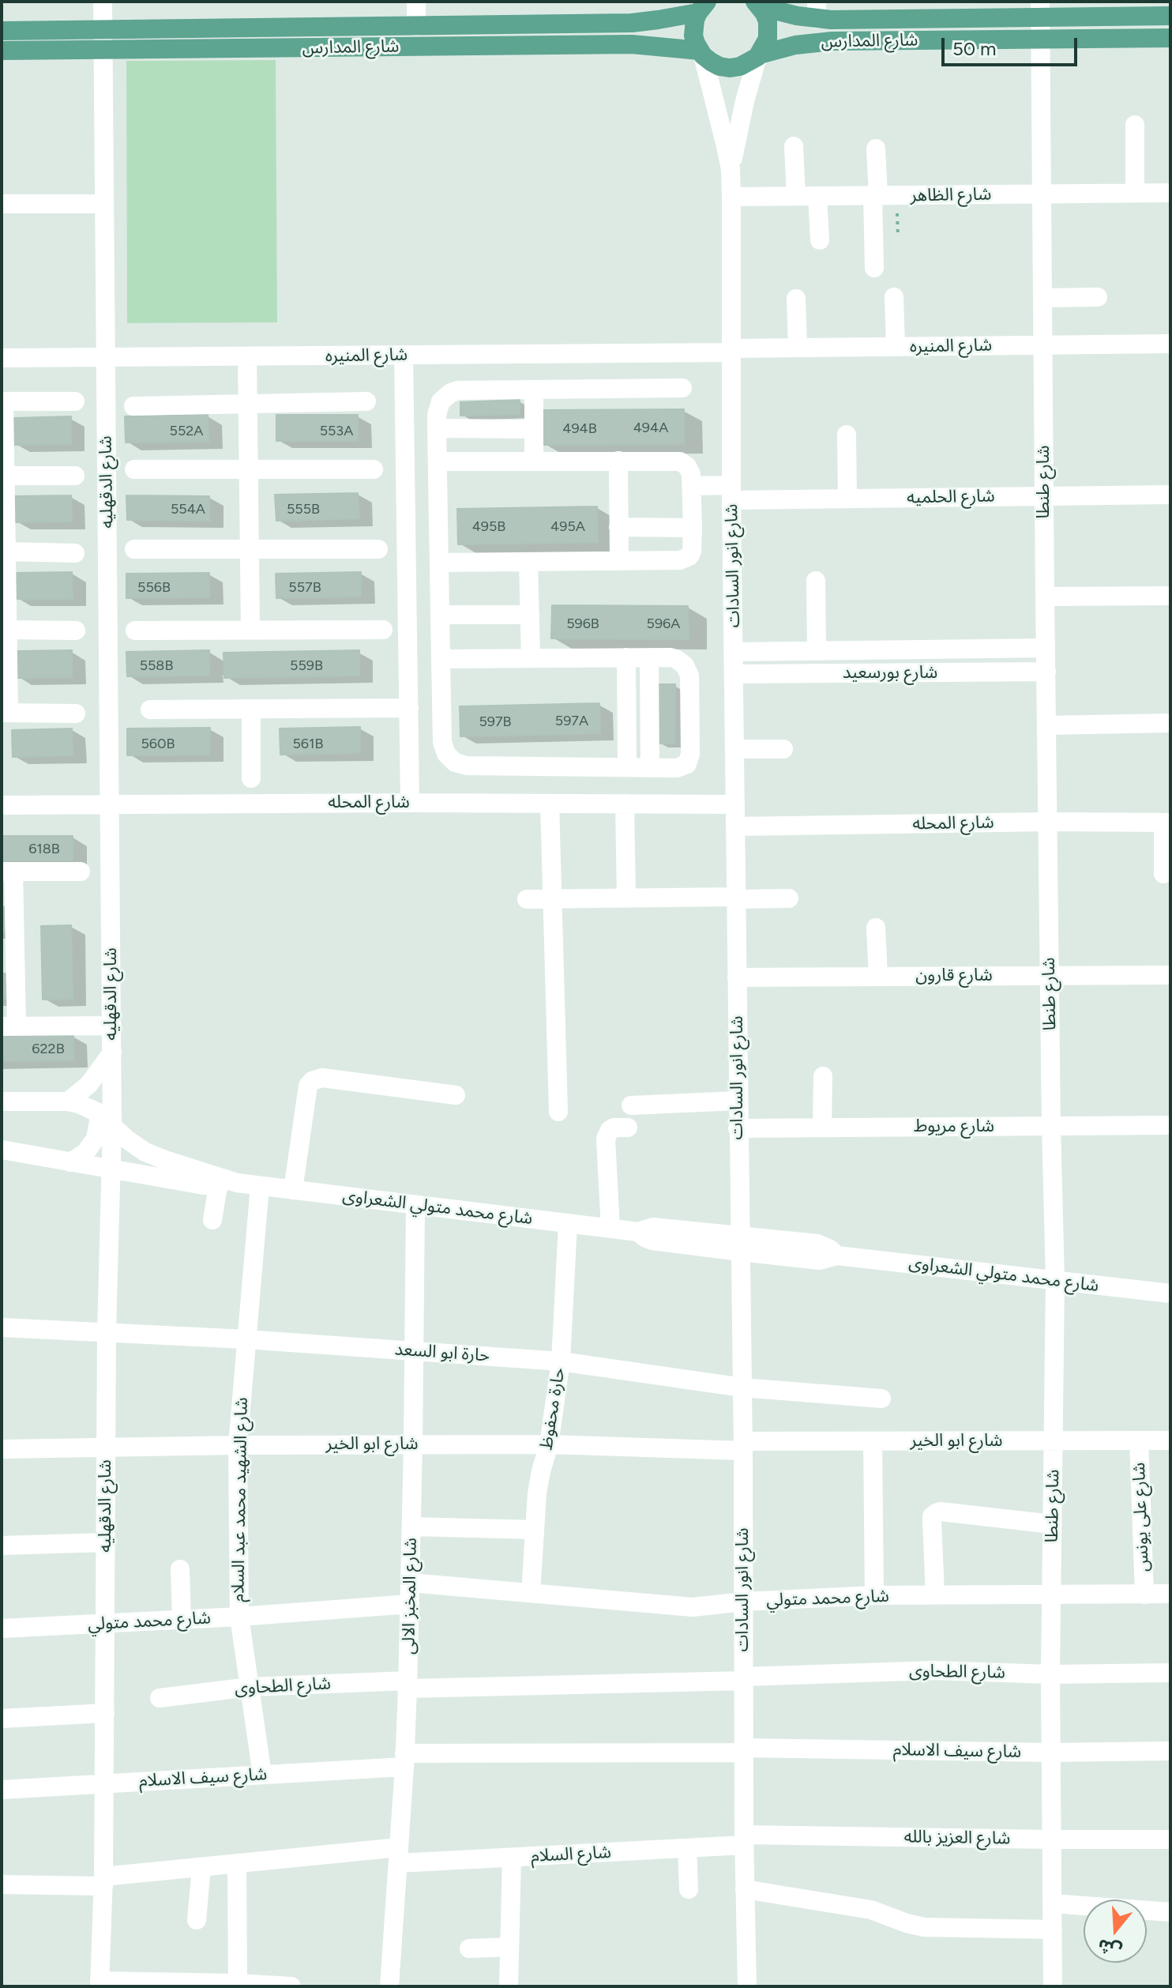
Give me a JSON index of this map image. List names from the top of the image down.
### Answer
{
  "streets": {
    "main road": ["شارع المدارس"],
    "street": [
      "شارع الظاهر",
      "شارع المنيره",
      "شارع الدقهليه",
      "شارع طنطا",
      "شارع الحلميه",
      "شارع انور السادات",
      "شارع بورسعيد",
      "شارع المحله",
      "شارع قارون",
      "شارع مريوط",
      "شارع محمد متولي الشعراوى",
      "حارة ابو السعد",
      "حارة محفوظ",
      "شارع ابو الخير",
      "شارع الشهيد محمد عبد السلام",
      "شارع على يونس",
      "شارع المخبز الالى",
      "شارع محمد متولي",
      "شارع الطحاوى",
      "شارع سيف الاسلام",
      "شارع العزيز بالله",
      "شارع السلام"
    ]
  },
  "crossings": [
    ["شارع المدارس", "شارع الدقهليه"],
    ["شارع المدارس", "شارع طنطا"],
    ["شارع المدارس", "شارع انور السادات"],
    ["شارع الظاهر", "شارع طنطا"],
    ["شارع الظاهر", "شارع انور السادات"],
    ["شارع المنيره", "شارع الدقهليه"],
    ["شارع المنيره", "شارع طنطا"],
    ["شارع المنيره", "شارع انور السادات"],
    ["شارع الدقهليه", "شارع المحله"],
    ["شارع الدقهليه", "شارع محمد متولي الشعراوى"],
    ["شارع الدقهليه", "حارة ابو السعد"],
    ["شارع الدقهليه", "شارع ابو الخير"],
    ["شارع الدقهليه", "شارع محمد متولي"],
    ["شارع الدقهليه", "شارع سيف الاسلام"],
    ["شارع الدقهليه", "شارع السلام"],
    ["شارع طنطا", "شارع الحلميه"],
    ["شارع طنطا", "شارع بورسعيد"],
    ["شارع طنطا", "شارع المحله"],
    ["شارع طنطا", "شارع قارون"],
    ["شارع طنطا", "شارع مريوط"],
    ["شارع طنطا", "شارع محمد متولي الشعراوى"],
    ["شارع طنطا", "شارع ابو الخير"],
    ["شارع طنطا", "شارع محمد متولي"],
    ["شارع طنطا", "شارع الطحاوى"],
    ["شارع طنطا", "شارع سيف الاسلام"],
    ["شارع طنطا", "شارع العزيز بالله"],
    ["شارع الحلميه", "شارع انور السادات"],
    ["شارع انور السادات", "شارع بورسعيد"],
    ["شارع انور السادات", "شارع المحله"],
    ["شارع انور السادات", "شارع قارون"],
    ["شارع انور السادات", "شارع مريوط"],
    ["شارع انور السادات", "شارع محمد متولي الشعراوى"],
    ["شارع انور السادات", "حارة ابو السعد"],
    ["شارع انور السادات", "شارع ابو الخير"],
    ["شارع انور السادات", "شارع محمد متولي"],
    ["شارع انور السادات", "شارع الطحاوى"],
    ["شارع انور السادات", "شارع سيف الاسلام"],
    ["شارع انور السادات", "شارع العزيز بالله"],
    ["شارع انور السادات", "شارع السلام"],
    ["شارع محمد متولي الشعراوى", "حارة محفوظ"],
    ["شارع محمد متولي الشعراوى", "شارع الشهيد محمد عبد السلام"],
    ["شارع محمد متولي الشعراوى", "شارع المخبز الالى"],
    ["حارة ابو السعد", "حارة محفوظ"],
    ["حارة ابو السعد", "شارع الشهيد محمد عبد السلام"],
    ["حارة ابو السعد", "شارع المخبز الالى"],
    ["حارة محفوظ", "شارع ابو الخير"],
    ["حارة محفوظ", "شارع محمد متولي"],
    ["شارع ابو الخير", "شارع الشهيد محمد عبد السلام"],
    ["شارع ابو الخير", "شارع على يونس"],
    ["شارع ابو الخير", "شارع المخبز الالى"],
    ["شارع الشهيد محمد عبد السلام", "شارع محمد متولي"],
    ["شارع الشهيد محمد عبد السلام", "شارع الطحاوى"],
    ["شارع الشهيد محمد عبد السلام", "شارع سيف الاسلام"],
    ["شارع على يونس", "شارع محمد متولي"],
    ["شارع المخبز الالى", "شارع محمد متولي"],
    ["شارع المخبز الالى", "شارع الطحاوى"],
    ["شارع المخبز الالى", "شارع سيف الاسلام"],
    ["شارع المخبز الالى", "شارع السلام"],
    ["شارع العزيز بالله", "شارع السلام"]
  ],
  "house_numbers": [
    "494A",
    "494B",
    "552A",
    "553A",
    "554A",
    "555B",
    "495B",
    "495A",
    "556B",
    "557B",
    "596B",
    "596A",
    "558B",
    "559B",
    "597A",
    "597B",
    "560B",
    "561B",
    "618B",
    "622B"
  ],
  "scale_bar": "50 m",
  "north": "bottom"
}
